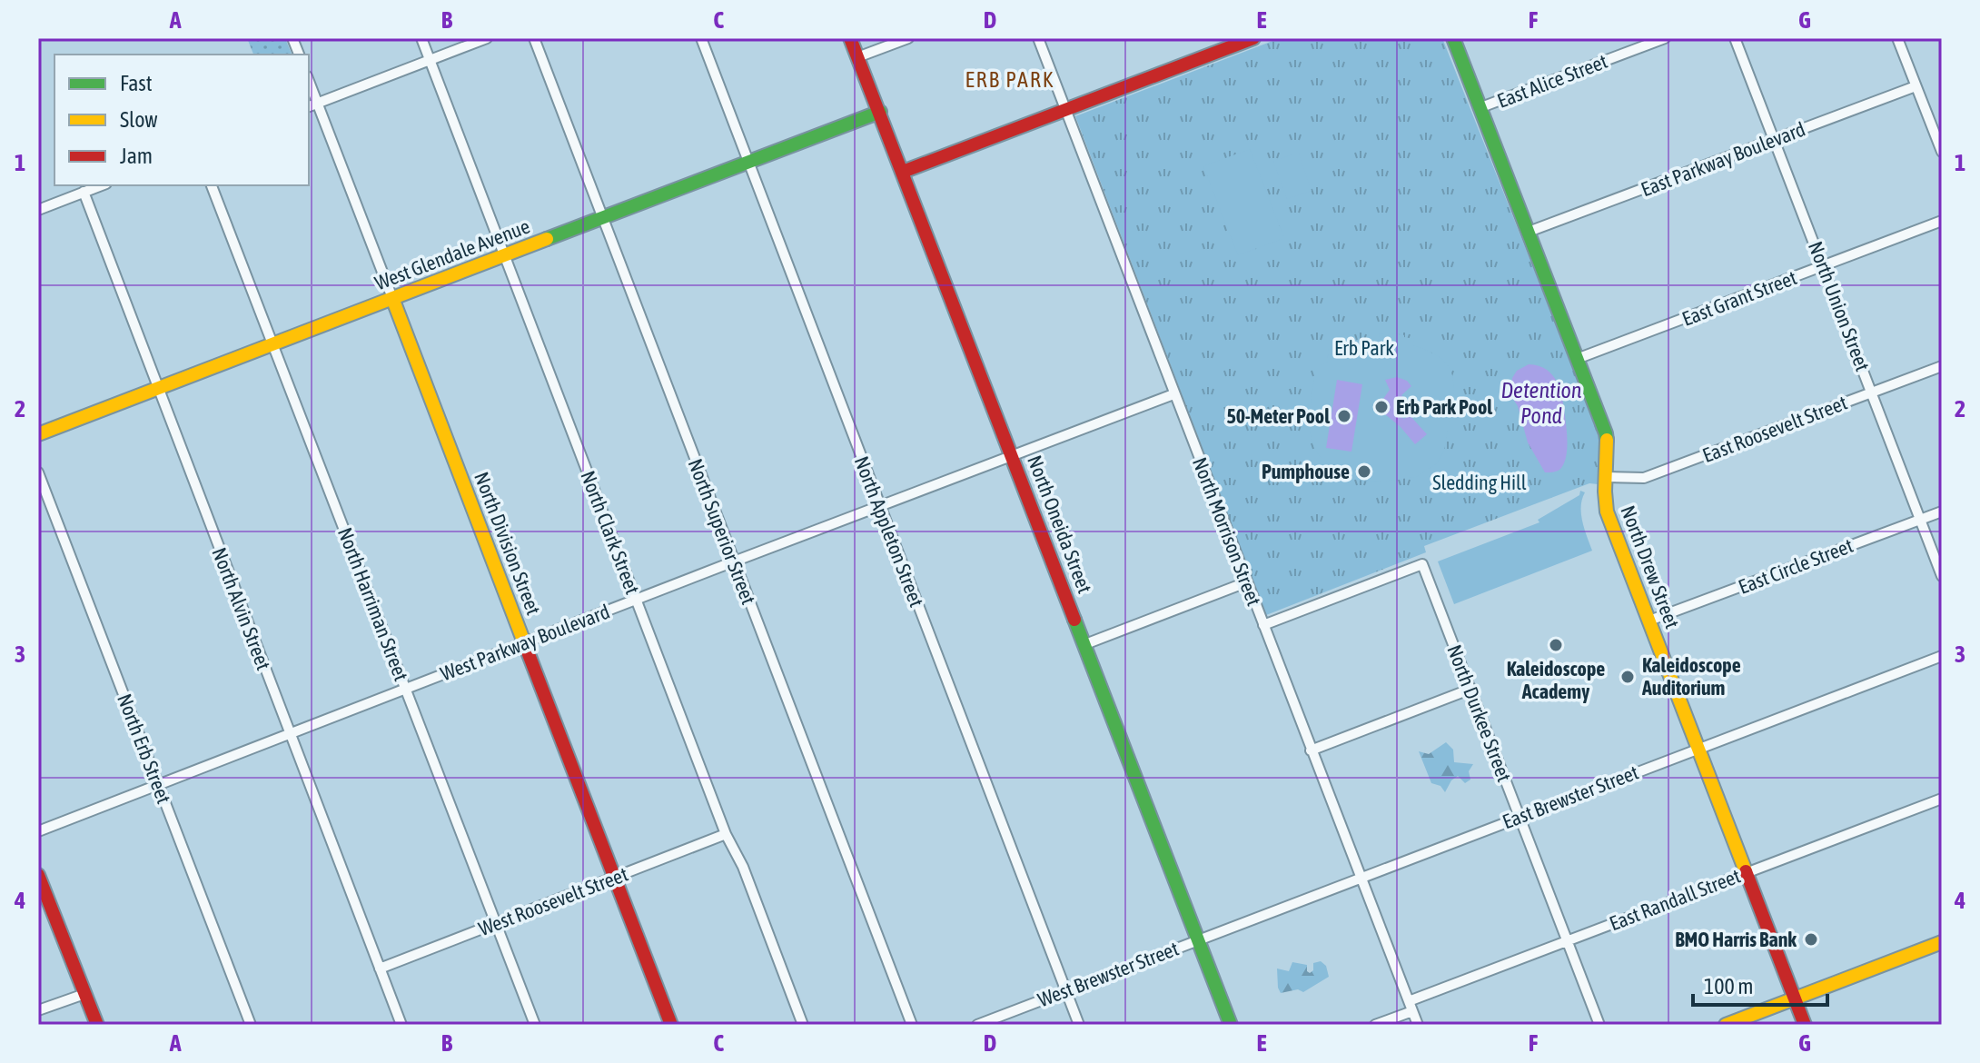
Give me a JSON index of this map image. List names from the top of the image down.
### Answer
{
  "streets": {
    "street": [
      "East Alice Street",
      "East Parkway Boulevard",
      "West Glendale Avenue",
      "East Grant Street",
      "North Union Street",
      "East Roosevelt Street",
      "North Oneida Street",
      "North Superior Street",
      "North Appleton Street",
      "North Morrison Street",
      "North Clark Street",
      "North Division Street",
      "East Circle Street",
      "North Drew Street",
      "North Harriman Street",
      "North Alvin Street",
      "West Parkway Boulevard",
      "North Durkee Street",
      "North Erb Street",
      "East Brewster Street",
      "East Randall Street",
      "West Roosevelt Street",
      "West Brewster Street"
    ]
  },
  "crossings": [
    ["East Alice Street", "North Drew Street"],
    ["East Parkway Boulevard", "North Union Street"],
    ["East Parkway Boulevard", "North Drew Street"],
    ["West Glendale Avenue", "North Oneida Street"],
    ["West Glendale Avenue", "North Superior Street"],
    ["West Glendale Avenue", "North Appleton Street"],
    ["West Glendale Avenue", "North Clark Street"],
    ["West Glendale Avenue", "North Division Street"],
    ["West Glendale Avenue", "North Harriman Street"],
    ["West Glendale Avenue", "North Alvin Street"],
    ["East Grant Street", "North Union Street"],
    ["East Grant Street", "North Drew Street"],
    ["North Union Street", "East Roosevelt Street"],
    ["North Union Street", "East Circle Street"],
    ["East Roosevelt Street", "North Drew Street"],
    ["North Oneida Street", "West Parkway Boulevard"],
    ["North Oneida Street", "East Brewster Street"],
    ["North Oneida Street", "West Brewster Street"],
    ["North Superior Street", "West Parkway Boulevard"],
    ["North Appleton Street", "West Parkway Boulevard"],
    ["North Appleton Street", "West Brewster Street"],
    ["North Morrison Street", "North Durkee Street"],
    ["North Morrison Street", "East Brewster Street"],
    ["North Morrison Street", "East Randall Street"],
    ["North Clark Street", "West Parkway Boulevard"],
    ["North Clark Street", "West Roosevelt Street"],
    ["North Division Street", "West Parkway Boulevard"],
    ["North Division Street", "West Roosevelt Street"],
    ["East Circle Street", "North Drew Street"],
    ["North Drew Street", "East Brewster Street"],
    ["North Drew Street", "East Randall Street"],
    ["North Harriman Street", "West Parkway Boulevard"],
    ["North Harriman Street", "West Roosevelt Street"],
    ["North Alvin Street", "West Parkway Boulevard"],
    ["North Alvin Street", "West Roosevelt Street"],
    ["West Parkway Boulevard", "North Erb Street"],
    ["North Durkee Street", "East Brewster Street"],
    ["North Durkee Street", "East Randall Street"],
    ["East Brewster Street", "West Brewster Street"]
  ],
  "districts": ["ERB PARK"],
  "water": ["Detention Pond"],
  "parks": ["Erb Park", "Sledding Hill"],
  "places": [
    "Erb Park Pool",
    "50-Meter Pool",
    "Pumphouse",
    "Kaleidoscope Academy",
    "Kaleidoscope Auditorium",
    "BMO Harris Bank"
  ],
  "legend": ["Fast", "Slow", "Jam"],
  "scale_bar": "100 m",
  "grid": {
    "columns": [
      "A",
      "B",
      "C",
      "D",
      "E",
      "F",
      "G"
    ],
    "rows": [
      "1",
      "2",
      "3",
      "4"
    ]
  }
}
